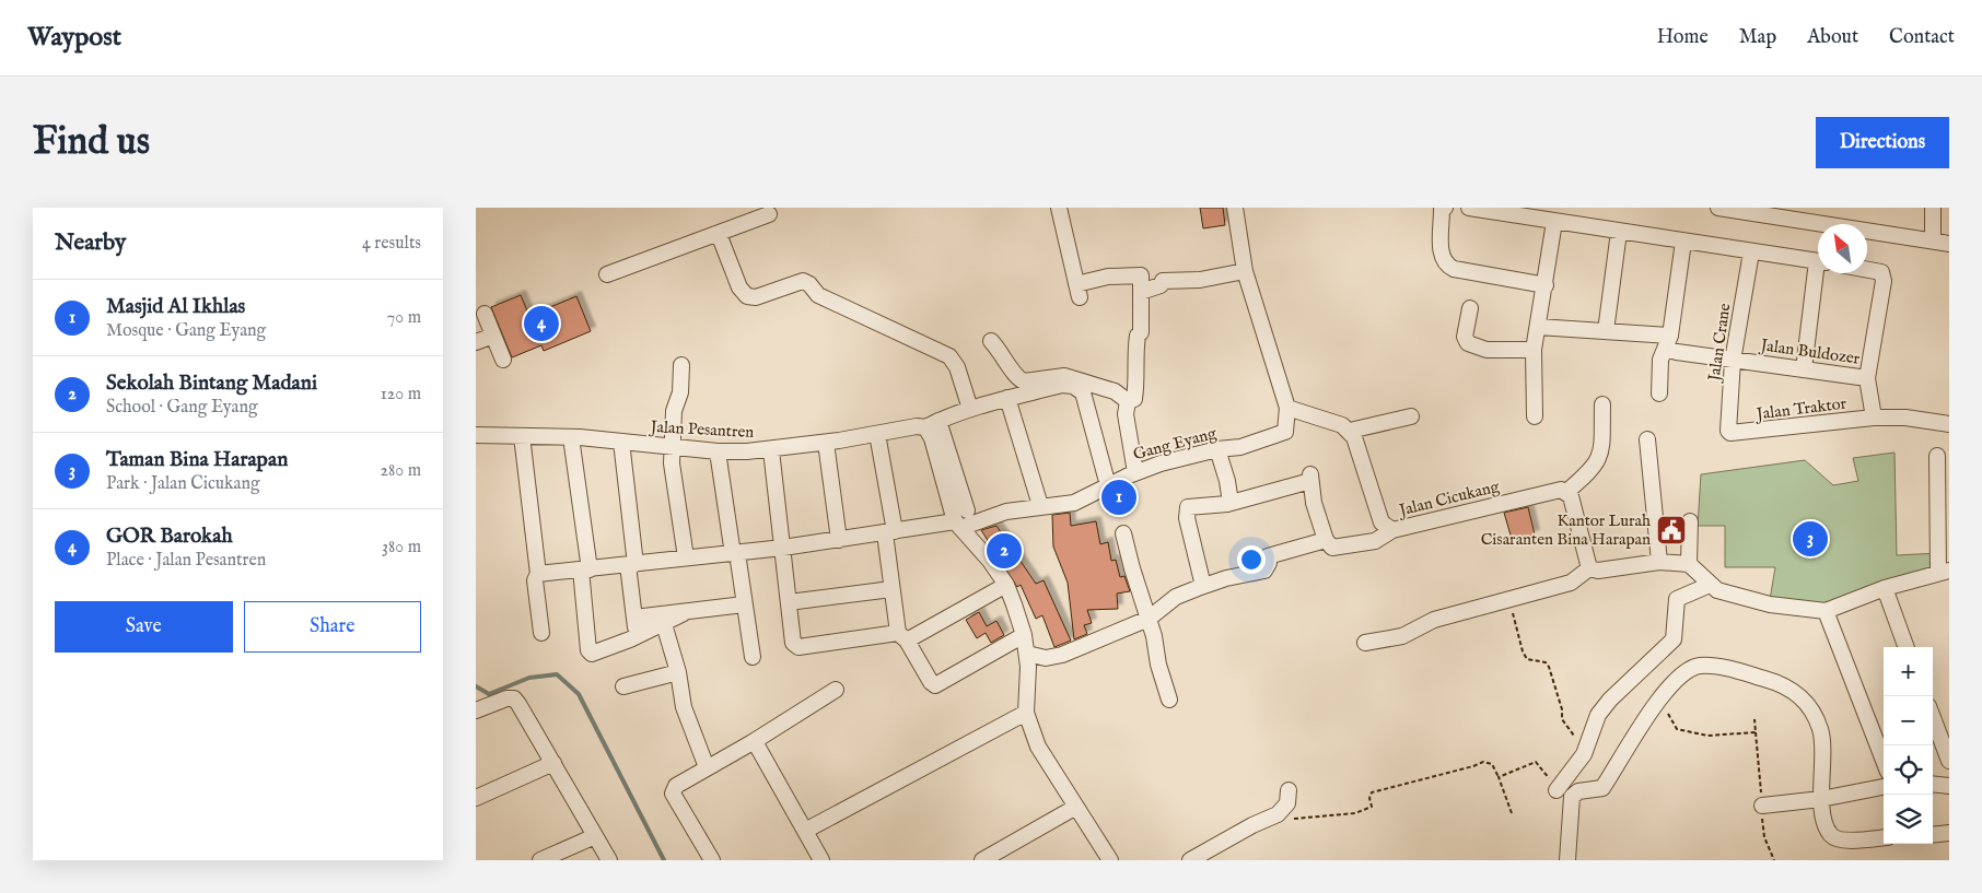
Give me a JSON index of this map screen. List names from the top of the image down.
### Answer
{
  "streets": {
    "street": [
      "Jalan Crane",
      "Jalan Buldozer",
      "Jalan Traktor",
      "Jalan Pesantren",
      "Gang Eyang",
      "Jalan Cicukang"
    ]
  },
  "crossings": [
    ["Jalan Crane", "Jalan Buldozer"],
    ["Jalan Crane", "Jalan Traktor"],
    ["Jalan Buldozer", "Jalan Traktor"]
  ],
  "places": {
    "public building": ["Kantor Lurah Cisaranten Bina Harapan"]
  },
  "north": "top left",
  "page": {
    "header": "Waypost",
    "nav": [
      "Home",
      "Map",
      "About",
      "Contact"
    ],
    "buttons": [
      "Directions",
      ["Save", "Share"]
    ],
    "title": "Find us",
    "heading": ["Nearby", "4 results"],
    "list": [
      {
        "mark": "1",
        "name": "Masjid Al Ikhlas",
        "note": "Mosque · Gang Eyang",
        "value": "70 m"
      },
      {
        "mark": "2",
        "name": "Sekolah Bintang Madani",
        "note": "School · Gang Eyang",
        "value": "120 m"
      },
      {
        "mark": "3",
        "name": "Taman Bina Harapan",
        "note": "Park · Jalan Cicukang",
        "value": "280 m"
      },
      {
        "mark": "4",
        "name": "GOR Barokah",
        "note": "Place · Jalan Pesantren",
        "value": "380 m"
      }
    ],
    "pins": [
      "4",
      "1",
      "3",
      "2"
    ],
    "map_buttons": ["+", "−"]
  }
}
